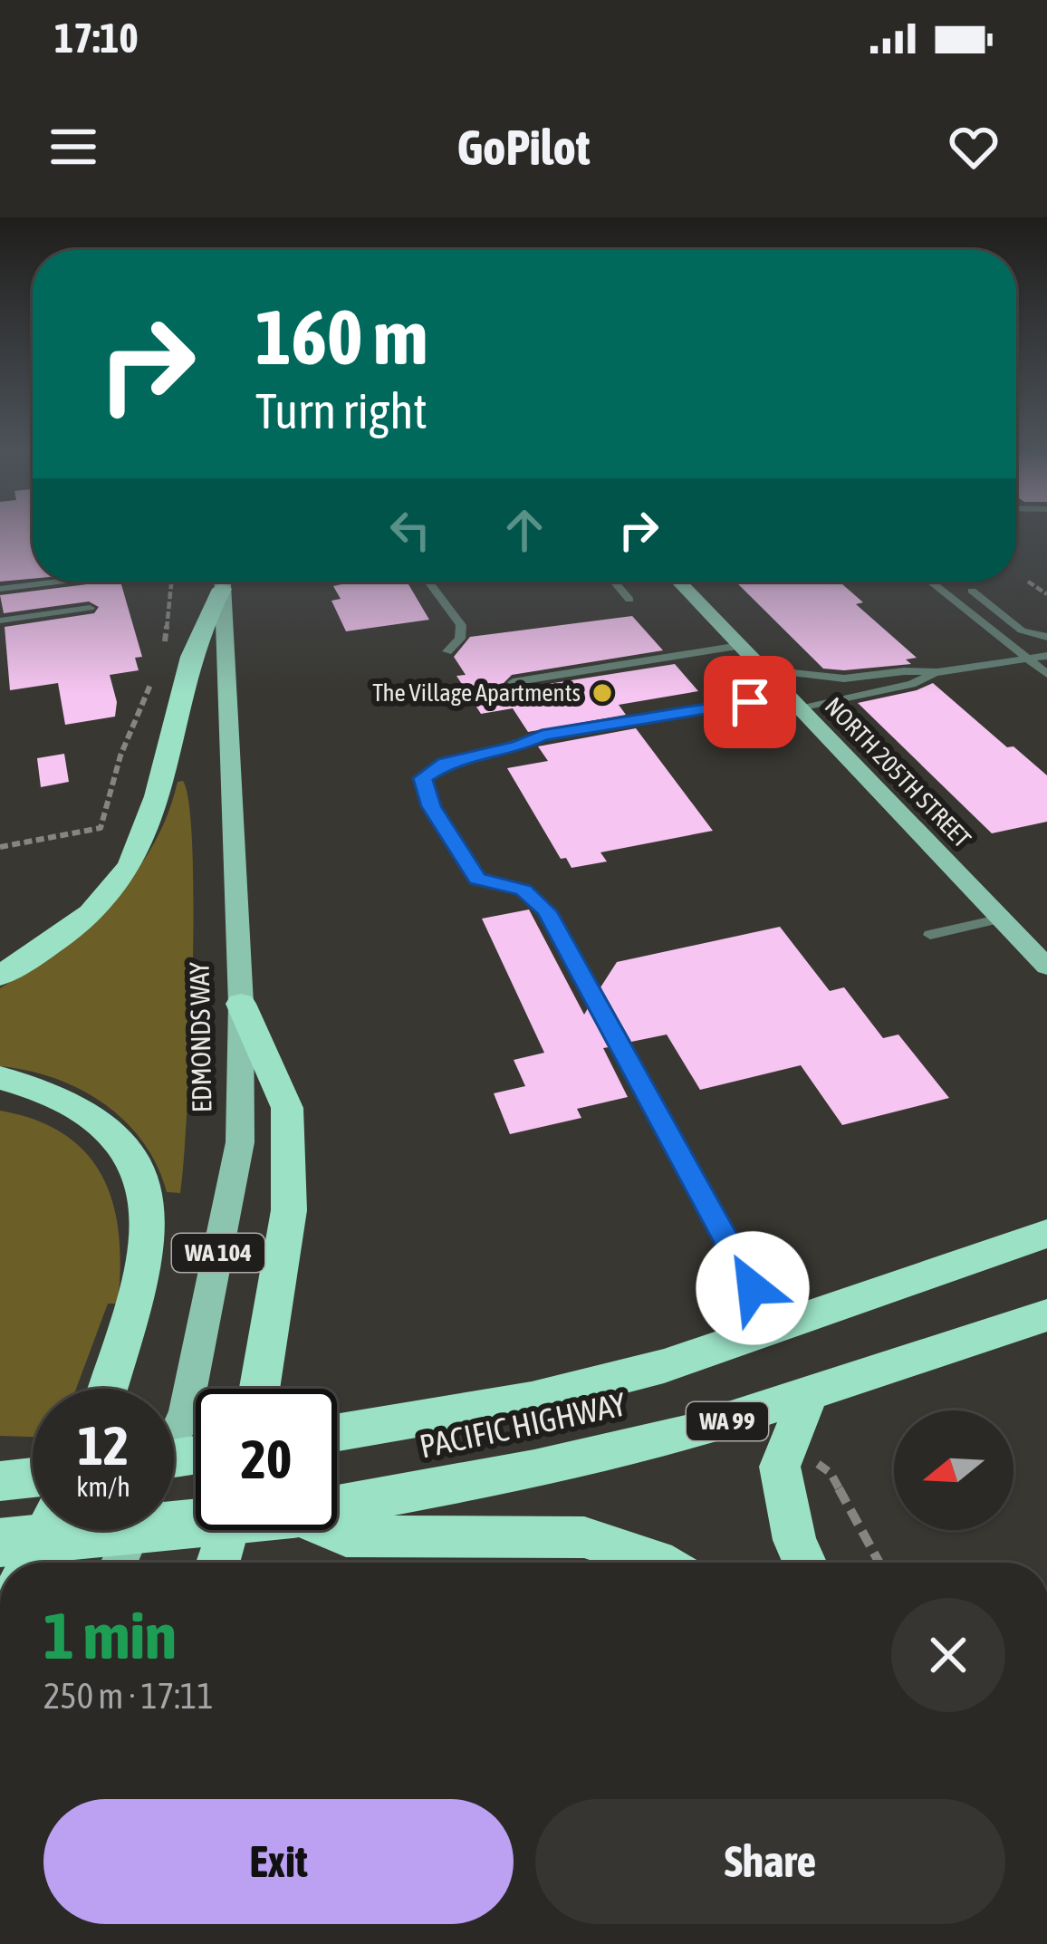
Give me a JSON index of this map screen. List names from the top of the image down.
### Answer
{
  "streets": {
    "highway": ["WA 99", "PACIFIC HIGHWAY"],
    "main road": ["NORTH 205TH STREET", "EDMONDS WAY", "WA 104"]
  },
  "places": ["The Village Apartments"],
  "north": "left",
  "page": {
    "status": "17:10",
    "header": "GoPilot",
    "turn": ["160 m", "Turn right"],
    "speed": "12 km/h",
    "limit": "20",
    "heading": ["1 min", "250 m · 17:11"],
    "buttons": ["Exit", "Share"]
  }
}
